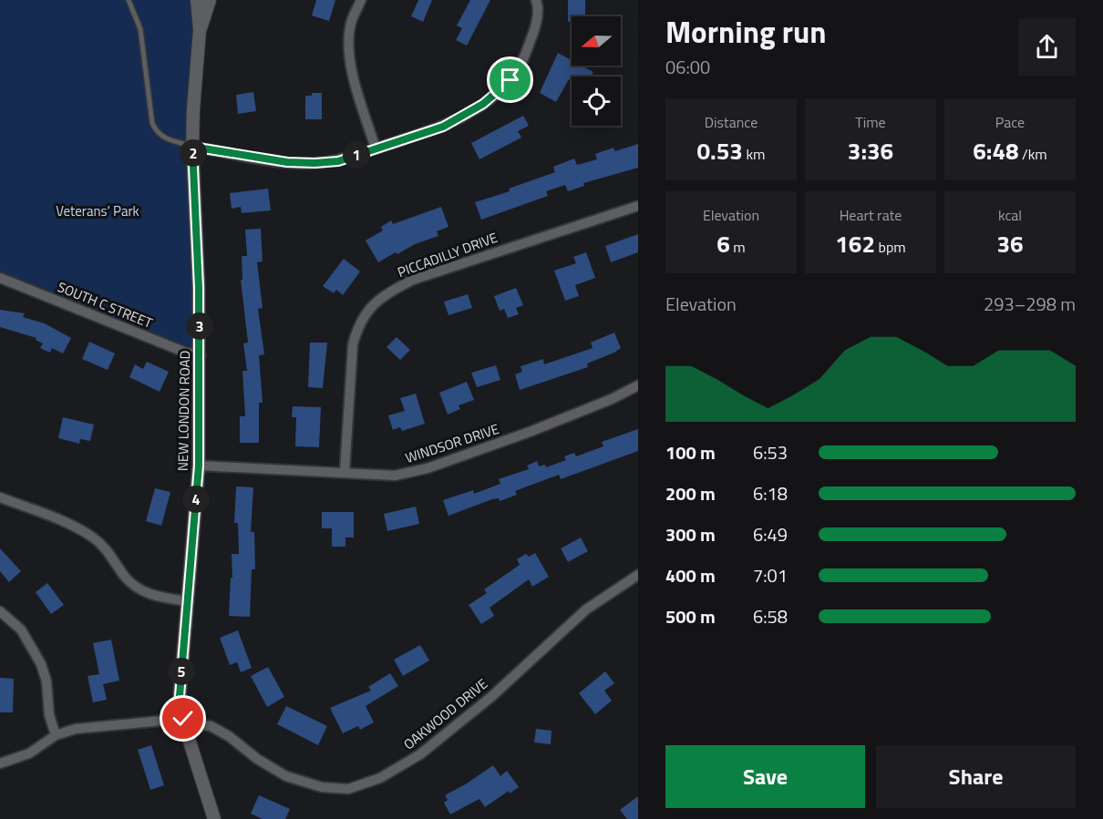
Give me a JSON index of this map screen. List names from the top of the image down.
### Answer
{
  "streets": {
    "street": [
      "PICCADILLY DRIVE",
      "SOUTH C STREET",
      "NEW LONDON ROAD",
      "WINDSOR DRIVE",
      "OAKWOOD DRIVE"
    ]
  },
  "crossings": [
    ["PICCADILLY DRIVE", "WINDSOR DRIVE"],
    ["SOUTH C STREET", "NEW LONDON ROAD"],
    ["NEW LONDON ROAD", "WINDSOR DRIVE"],
    ["NEW LONDON ROAD", "OAKWOOD DRIVE"]
  ],
  "parks": ["Veterans’ Park"],
  "north": "left",
  "page": {
    "heading": ["Morning run", "06:00"],
    "stats": [
      ["Distance", "0.53 km"],
      ["Time", "3:36"],
      ["Pace", "6:48 /km"],
      ["Elevation", "6 m"],
      ["Heart rate", "162 bpm"],
      ["kcal", "36"]
    ],
    "pins": [
      "2",
      "1",
      "3",
      "4",
      "5"
    ],
    "chart": ["Elevation", "293–298 m"],
    "list": [
      {
        "name": "100 m",
        "note": "6:53"
      },
      {
        "name": "200 m",
        "note": "6:18"
      },
      {
        "name": "300 m",
        "note": "6:49"
      },
      {
        "name": "400 m",
        "note": "7:01"
      },
      {
        "name": "500 m",
        "note": "6:58"
      }
    ],
    "buttons": ["Save", "Share"]
  }
}
